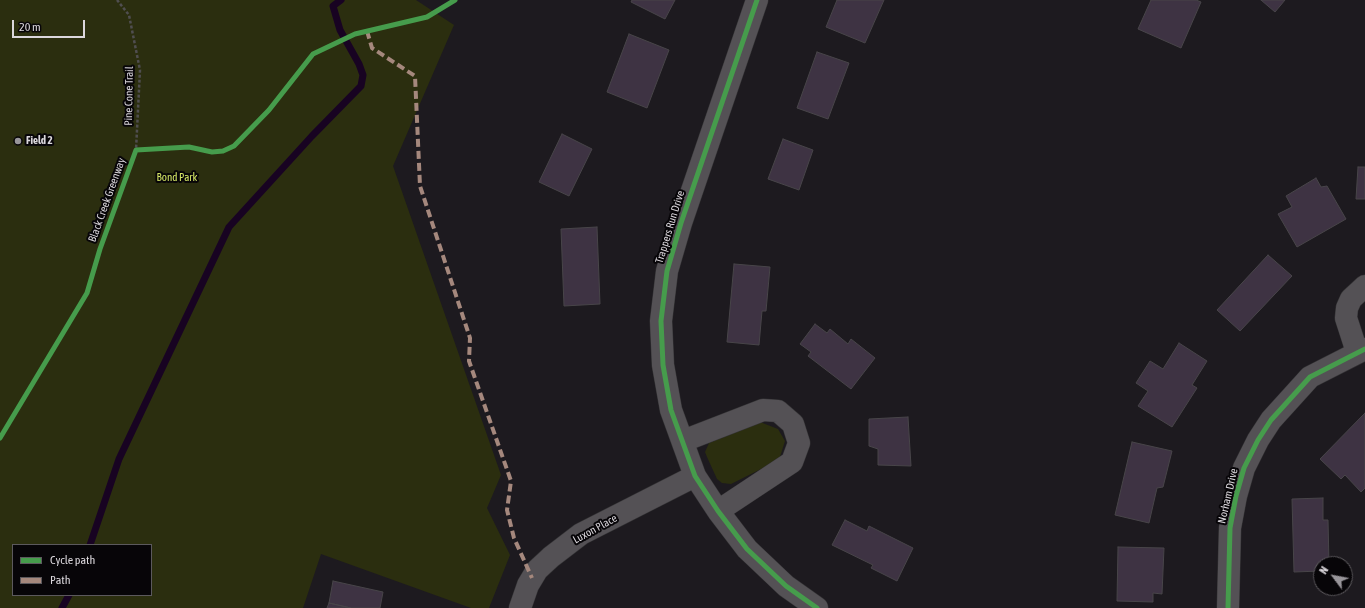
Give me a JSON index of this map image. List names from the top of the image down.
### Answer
{
  "streets": {
    "street": ["Trappers Run Drive", "Norham Drive", "Luxon Place"],
    "path": ["Pine Cone Trail"],
    "cycle path": ["Black Creek Greenway"]
  },
  "crossings": [
    ["Pine Cone Trail", "Black Creek Greenway"],
    ["Trappers Run Drive", "Luxon Place"]
  ],
  "parks": ["Bond Park"],
  "places": ["Field 2"],
  "legend": ["Cycle path", "Path"],
  "scale_bar": "20 m",
  "north": "top left"
}
